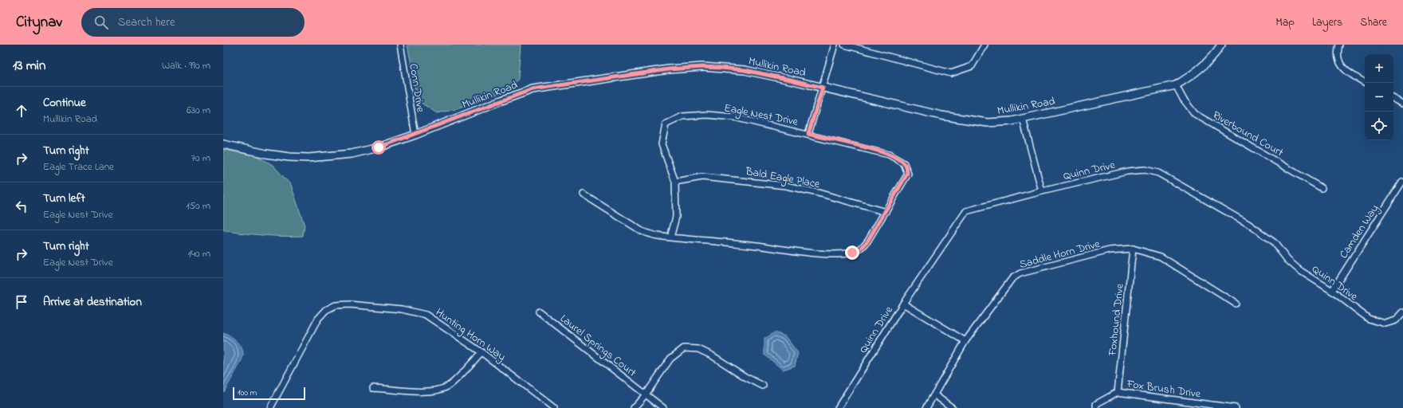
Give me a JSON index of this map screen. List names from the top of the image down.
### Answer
{
  "streets": {
    "street": [
      "Mullikin Road",
      "Conn Drive",
      "Eagle Nest Drive",
      "Riverbound Court",
      "Quinn Drive",
      "Bald Eagle Place",
      "Camden Way",
      "Saddle Horn Drive",
      "Foxhound Drive",
      "Hunting Horn Way",
      "Laurel Springs Court",
      "Fox Brush Drive"
    ]
  },
  "crossings": [
    ["Mullikin Road", "Conn Drive"],
    ["Mullikin Road", "Riverbound Court"],
    ["Eagle Nest Drive", "Bald Eagle Place"],
    ["Quinn Drive", "Camden Way"],
    ["Saddle Horn Drive", "Foxhound Drive"],
    ["Foxhound Drive", "Fox Brush Drive"]
  ],
  "scale_bar": "100 m",
  "page": {
    "header": "Citynav",
    "search": "Search here",
    "nav": ["Map", "Layers", "Share"],
    "heading": ["13 min", "Walk · 990 m"],
    "map_buttons": ["+", "−"],
    "list": [
      ["Continue", "Mullikin Road", "630 m"],
      ["Turn right", "Eagle Trace Lane", "70 m"],
      ["Turn left", "Eagle Nest Drive", "150 m"],
      ["Turn right", "Eagle Nest Drive", "140 m"],
      "Arrive at destination"
    ],
    "scale": "100 m"
  }
}
